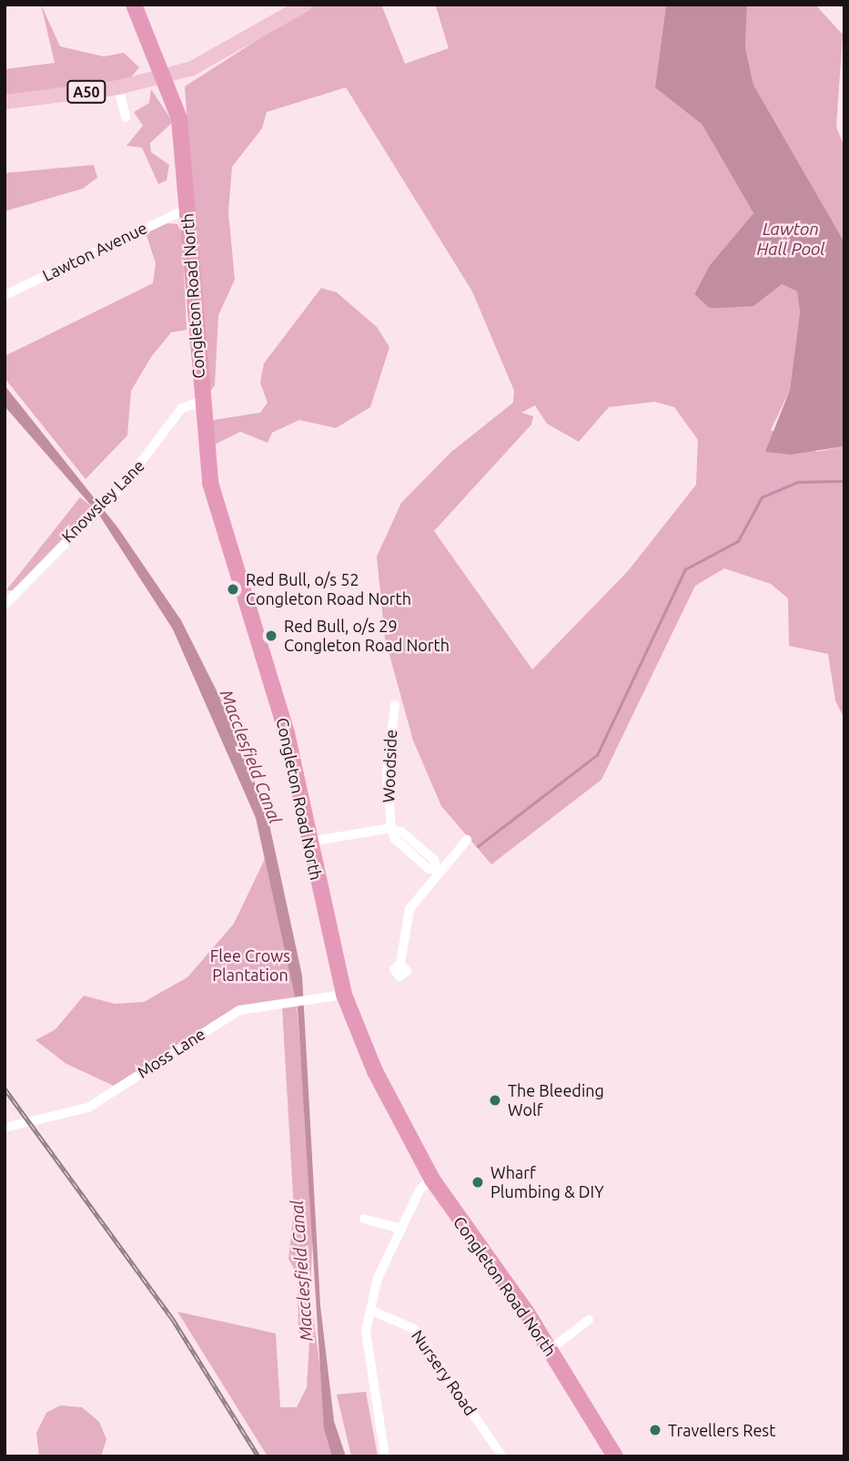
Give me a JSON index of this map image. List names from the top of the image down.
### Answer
{
  "streets": {
    "highway": ["Congleton Road North"],
    "main road": ["A50"],
    "street": [
      "Lawton Avenue",
      "Knowsley Lane",
      "Woodside",
      "Moss Lane",
      "Nursery Road"
    ]
  },
  "crossings": [
    ["A50", "Congleton Road North"],
    ["Lawton Avenue", "Congleton Road North"],
    ["Congleton Road North", "Knowsley Lane"],
    ["Congleton Road North", "Moss Lane"]
  ],
  "water": ["Lawton Hall Pool", "Macclesfield Canal"],
  "parks": ["Flee Crows Plantation"],
  "places": [
    "Red Bull, o/s 52 Congleton Road North",
    "Red Bull, o/s 29 Congleton Road North",
    "The Bleeding Wolf",
    "Wharf Plumbing & DIY",
    "Travellers Rest"
  ]
}
